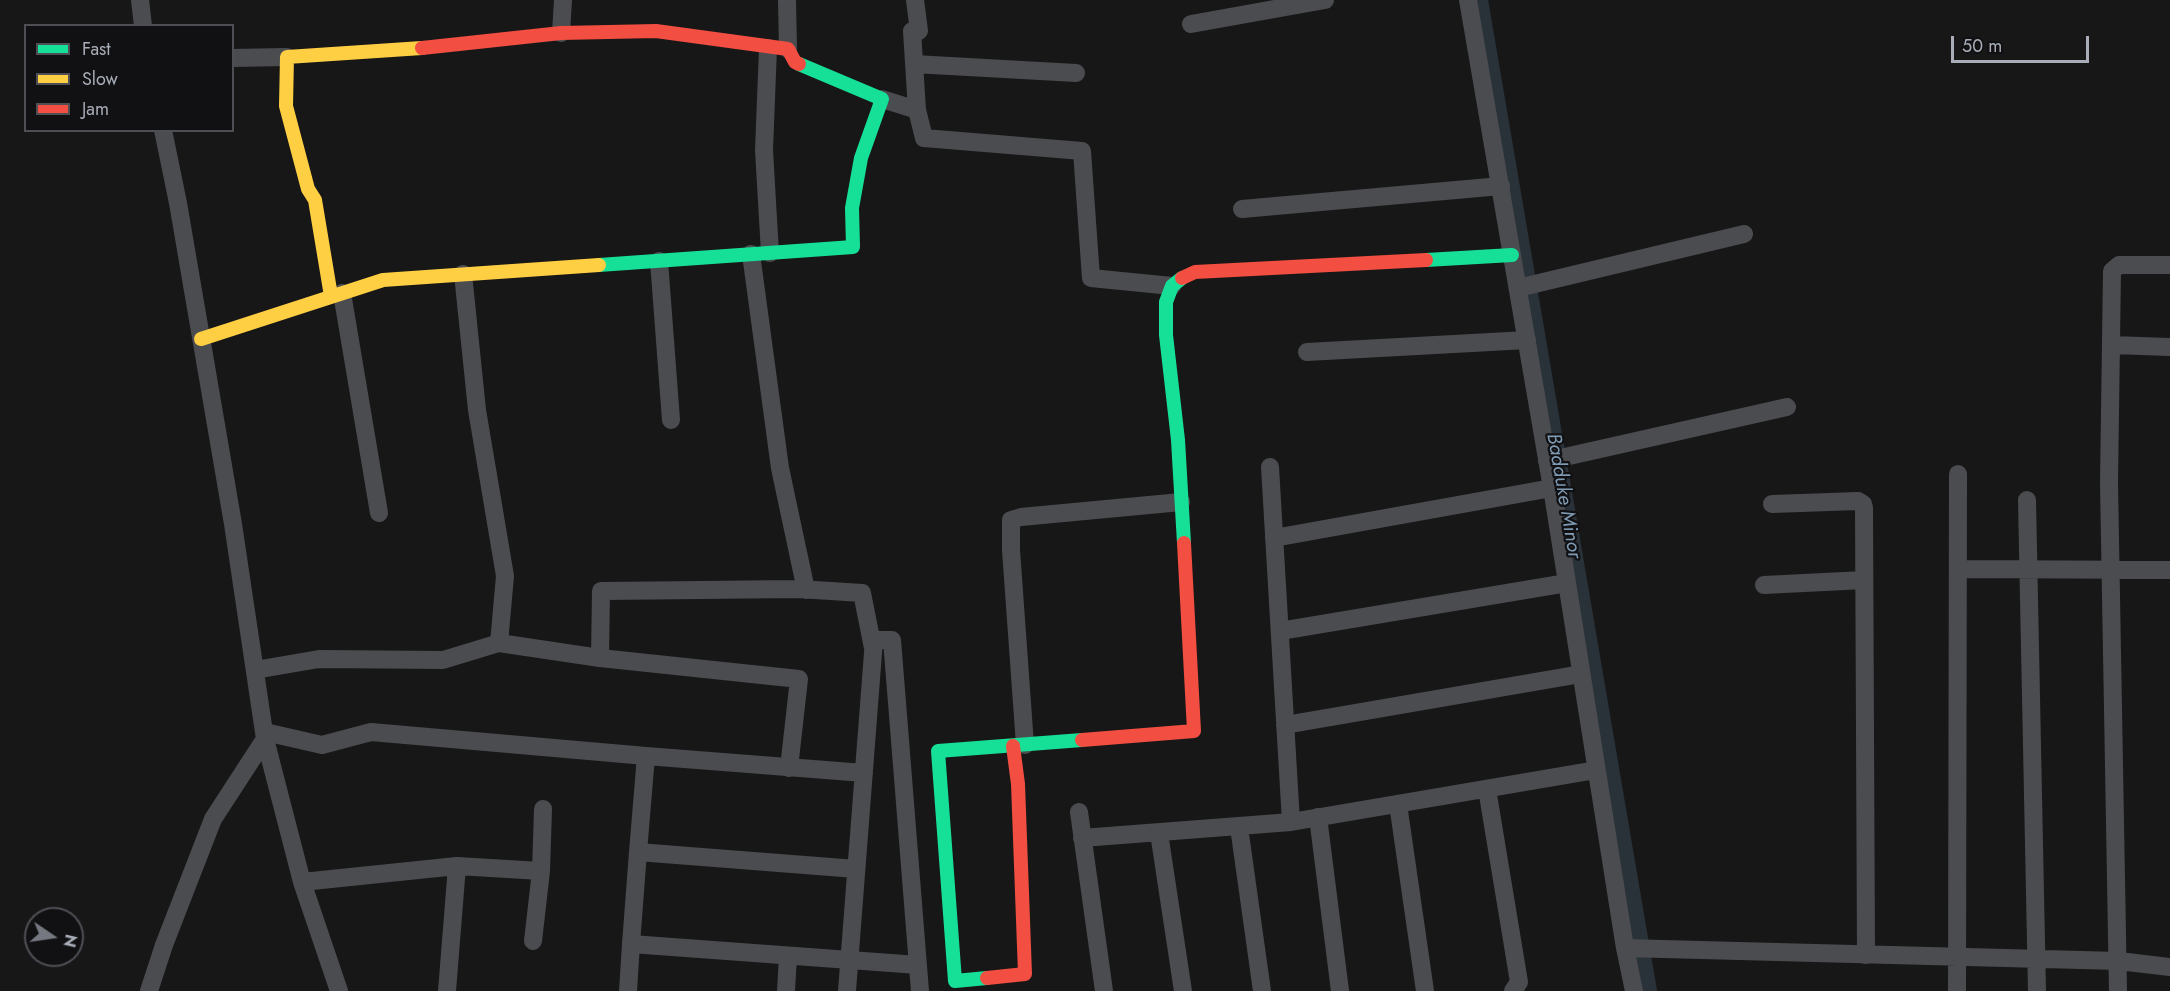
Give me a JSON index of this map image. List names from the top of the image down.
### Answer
{
  "water": ["Badduke Minor"],
  "legend": ["Fast", "Slow", "Jam"],
  "scale_bar": "50 m",
  "north": "right"
}
